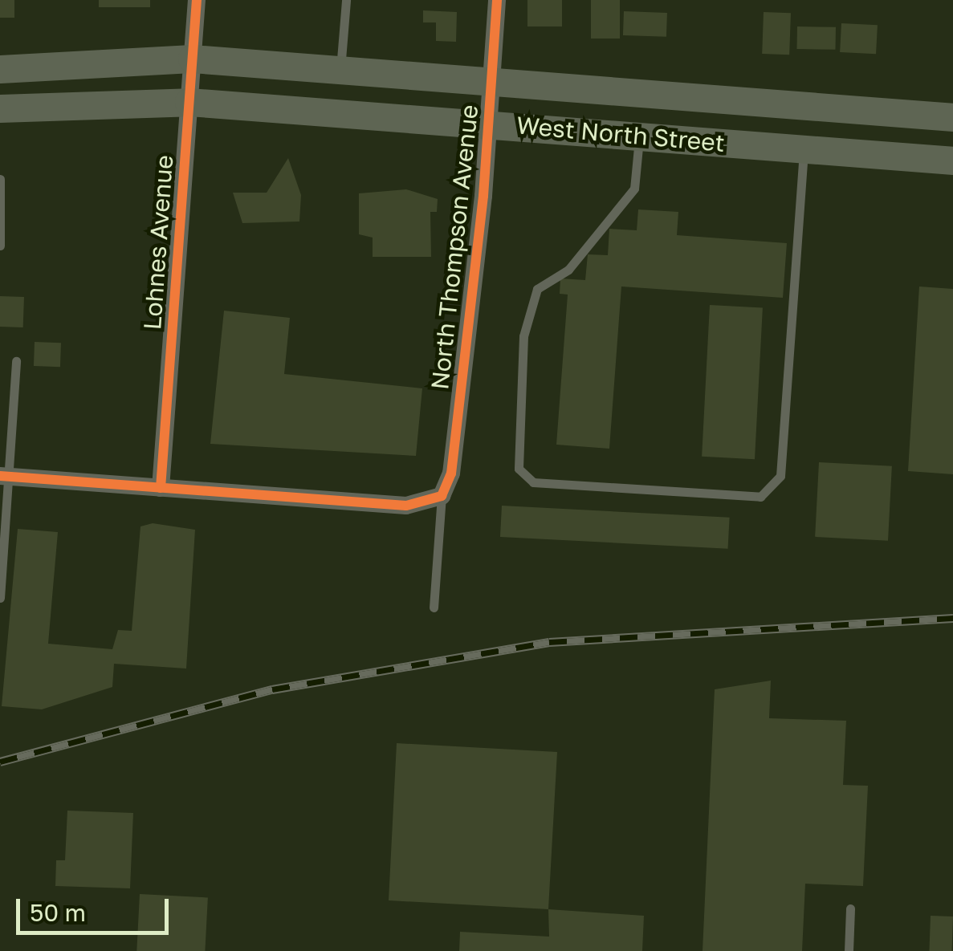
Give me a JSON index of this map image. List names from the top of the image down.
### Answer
{
  "streets": {
    "main road": ["West North Street"],
    "street": ["Lohnes Avenue", "North Thompson Avenue"]
  },
  "crossings": [
    ["West North Street", "Lohnes Avenue"],
    ["West North Street", "North Thompson Avenue"]
  ],
  "scale_bar": "50 m"
}
